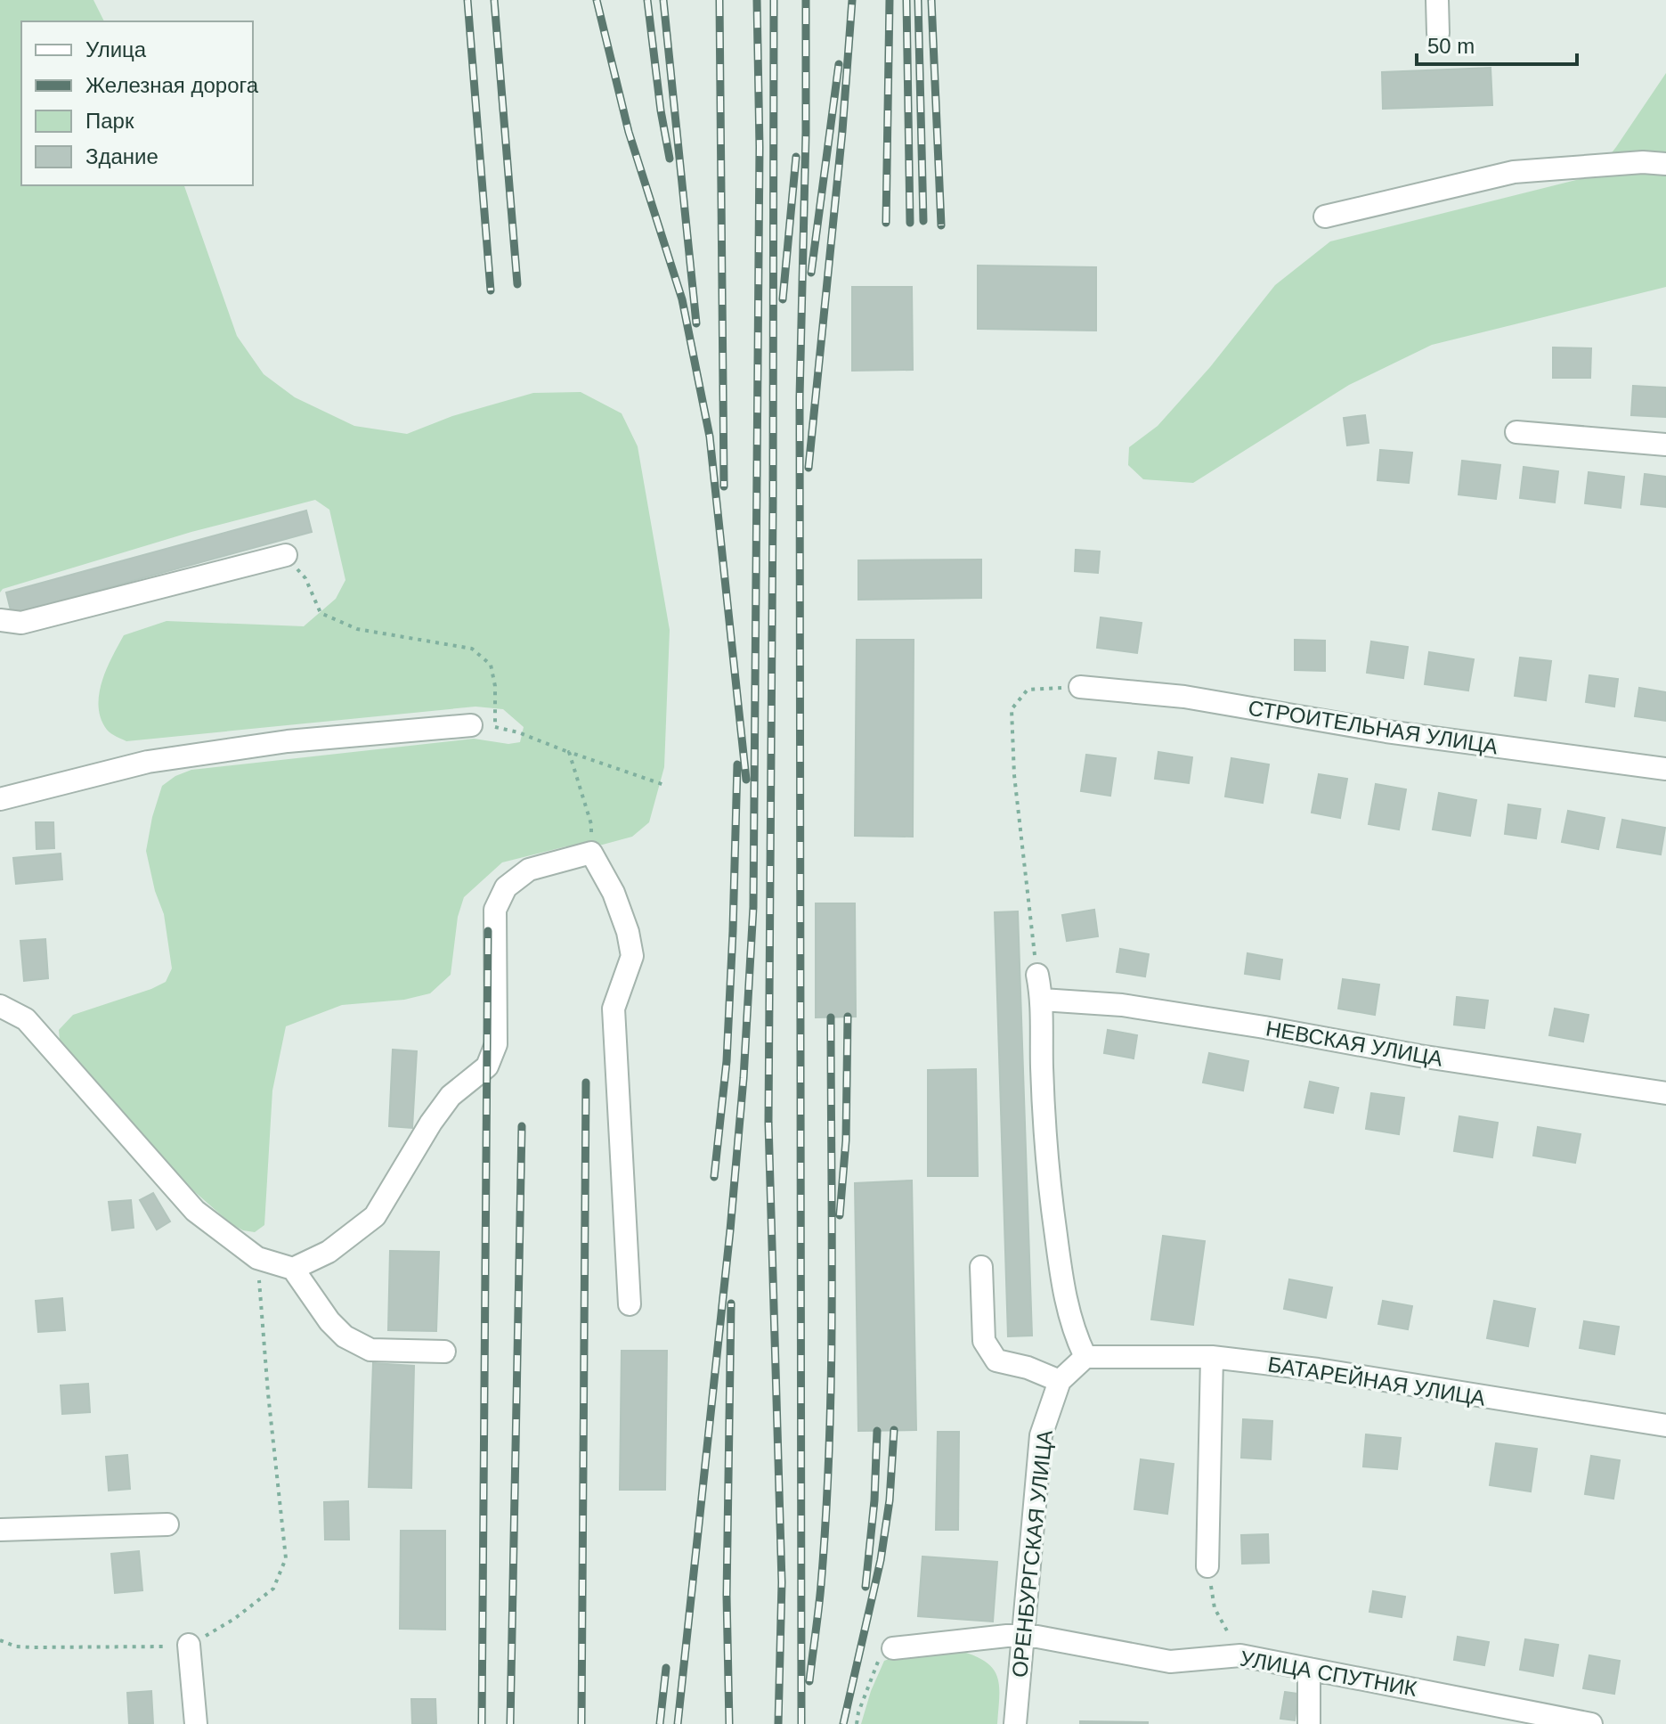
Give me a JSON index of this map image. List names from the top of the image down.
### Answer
{
  "streets": {
    "street": [
      "СТРОИТЕЛЬНАЯ УЛИЦА",
      "НЕВСКАЯ УЛИЦА",
      "БАТАРЕЙНАЯ УЛИЦА",
      "ОРЕНБУРГСКАЯ УЛИЦА",
      "УЛИЦА СПУТНИК"
    ]
  },
  "crossings": [
    ["БАТАРЕЙНАЯ УЛИЦА", "ОРЕНБУРГСКАЯ УЛИЦА"],
    ["ОРЕНБУРГСКАЯ УЛИЦА", "УЛИЦА СПУТНИК"]
  ],
  "legend": [
    "Улица",
    "Железная дорога",
    "Парк",
    "Здание"
  ],
  "scale_bar": "50 m"
}
